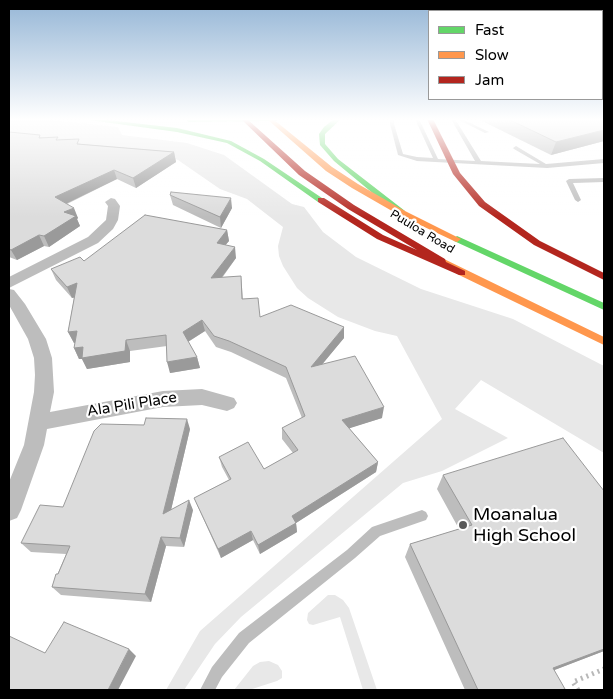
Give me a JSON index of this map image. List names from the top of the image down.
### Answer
{
  "streets": {
    "main road": ["Puuloa Road"],
    "street": ["Ala Pili Place"]
  },
  "places": ["Moanalua High School"],
  "legend": ["Fast", "Slow", "Jam"]
}
